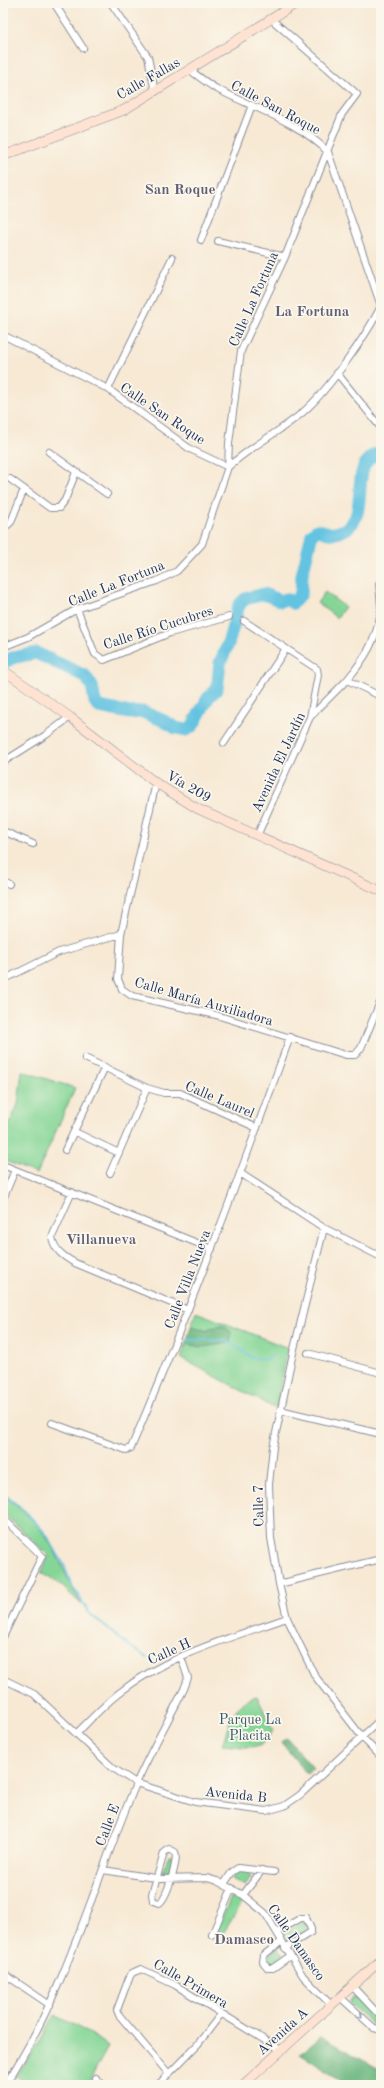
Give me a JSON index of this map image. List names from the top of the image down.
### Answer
{
  "streets": {
    "street": [
      "Calle Fallas",
      "Calle San Roque",
      "Calle La Fortuna",
      "Calle Río Cucubres",
      "Avenida El Jardín",
      "Vía 209",
      "Calle María Auxiliadora",
      "Calle Laurel",
      "Calle Villa Nueva",
      "Calle 7",
      "Calle H",
      "Avenida B",
      "Calle E",
      "Calle Damasco",
      "Calle Primera",
      "Avenida A"
    ]
  },
  "crossings": [
    ["Calle Fallas", "Calle San Roque"],
    ["Calle Fallas", "Calle La Fortuna"],
    ["Calle San Roque", "Calle La Fortuna"],
    ["Calle La Fortuna", "Calle Río Cucubres"],
    ["Avenida El Jardín", "Vía 209"],
    ["Vía 209", "Calle María Auxiliadora"],
    ["Calle María Auxiliadora", "Calle Villa Nueva"],
    ["Calle Laurel", "Calle Villa Nueva"],
    ["Calle 7", "Calle H"],
    ["Calle 7", "Avenida B"],
    ["Calle H", "Avenida B"],
    ["Calle H", "Calle E"],
    ["Avenida B", "Calle E"],
    ["Calle E", "Calle Damasco"],
    ["Calle Damasco", "Avenida A"],
    ["Calle Primera", "Avenida A"]
  ],
  "districts": [
    "San Roque",
    "La Fortuna",
    "Villanueva",
    "Damasco"
  ],
  "parks": ["Parque La Placita"]
}
